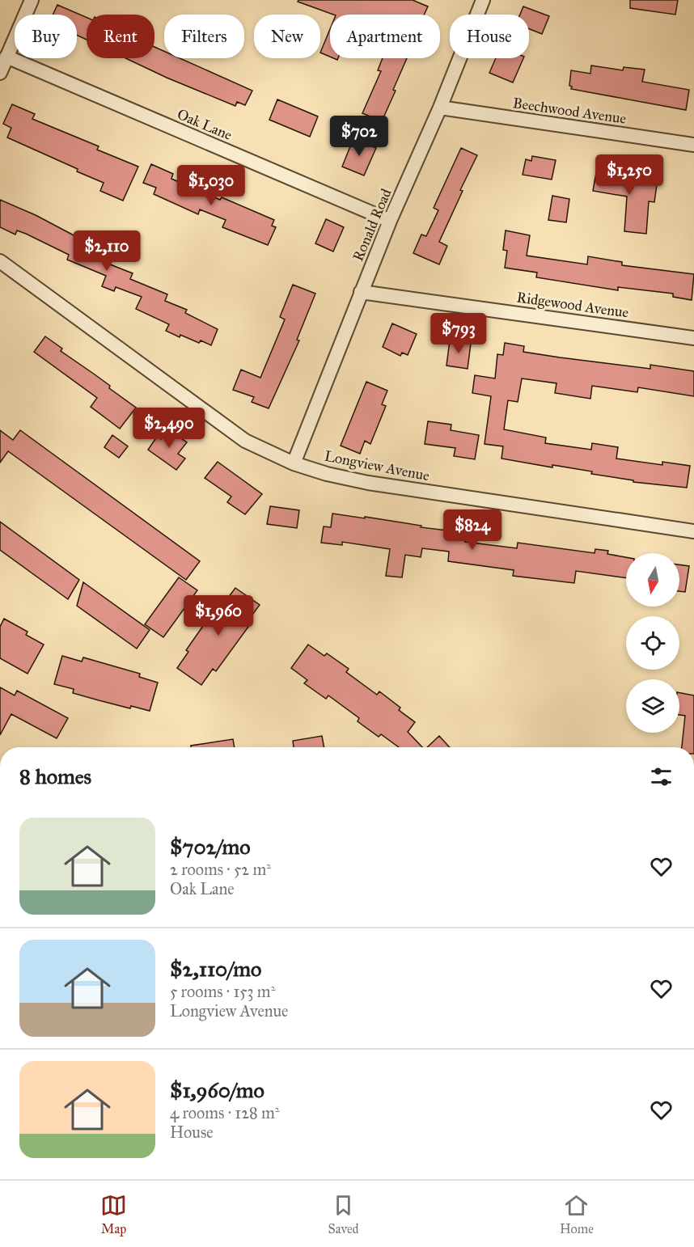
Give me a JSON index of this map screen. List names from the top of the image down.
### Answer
{
  "streets": {
    "street": [
      "Beechwood Avenue",
      "Oak Lane",
      "Ronald Road",
      "Ridgewood Avenue",
      "Longview Avenue"
    ]
  },
  "crossings": [
    ["Beechwood Avenue", "Ronald Road"],
    ["Oak Lane", "Ronald Road"],
    ["Ronald Road", "Ridgewood Avenue"],
    ["Ronald Road", "Longview Avenue"]
  ],
  "north": "bottom",
  "page": {
    "chip": [
      "Buy",
      "Rent",
      "Filters",
      "New",
      "Apartment",
      "House"
    ],
    "price": [
      "$702",
      "$1,250",
      "$1,030",
      "$2,110",
      "$793",
      "$2,490",
      "$824",
      "$1,960"
    ],
    "heading": "8 homes",
    "list": [
      {
        "name": "$702/mo",
        "note": "2 rooms · 52 m² · Oak Lane"
      },
      {
        "name": "$2,110/mo",
        "note": "5 rooms · 153 m² · Longview Avenue"
      },
      {
        "name": "$1,960/mo",
        "note": "4 rooms · 128 m² · House"
      }
    ],
    "tabs": ["Map", "Saved", "Home"]
  }
}
